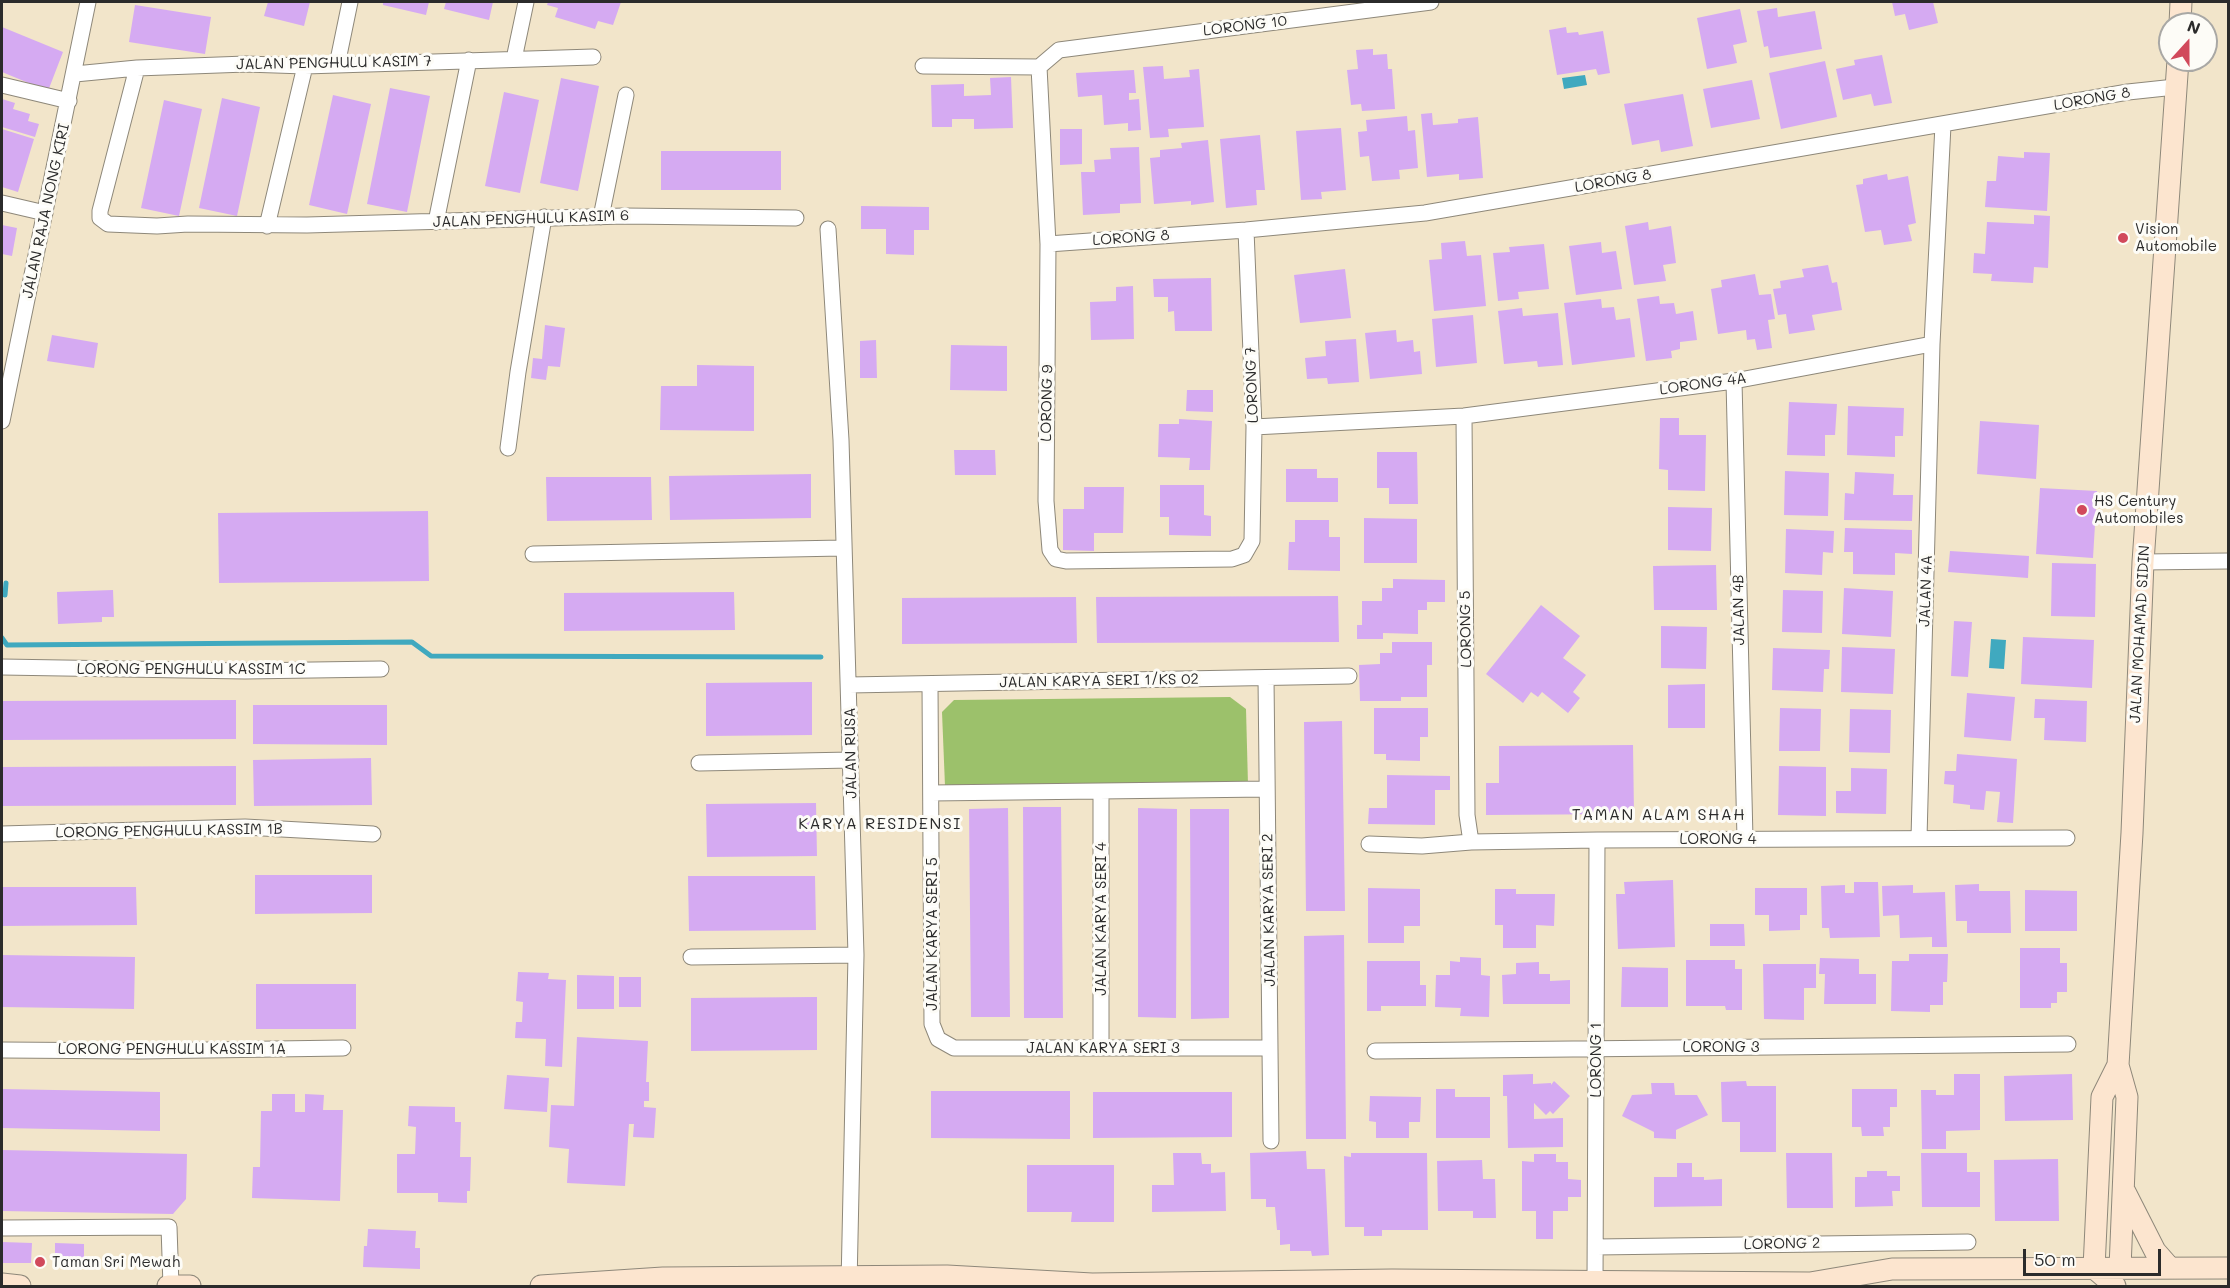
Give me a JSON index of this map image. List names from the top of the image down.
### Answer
{
  "streets": {
    "main road": ["JALAN MOHAMAD SIDIN"],
    "street": [
      "LORONG 10",
      "JALAN PENGHULU KASIM 7",
      "LORONG 8",
      "JALAN RAJA NONG KIRI",
      "JALAN PENGHULU KASIM 6",
      "LORONG 4A",
      "LORONG 7",
      "LORONG 9",
      "JALAN 4A",
      "JALAN 4B",
      "LORONG 5",
      "LORONG PENGHULU KASSIM 1C",
      "JALAN KARYA SERI 1/KS 02",
      "JALAN RUSA",
      "LORONG PENGHULU KASSIM 1B",
      "LORONG 4",
      "JALAN KARYA SERI 2",
      "JALAN KARYA SERI 4",
      "JALAN KARYA SERI 5",
      "LORONG 3",
      "JALAN KARYA SERI 3",
      "LORONG PENGHULU KASSIM 1A",
      "LORONG 1",
      "LORONG 2"
    ]
  },
  "crossings": [
    ["LORONG 10", "LORONG 9"],
    ["JALAN PENGHULU KASIM 7", "JALAN RAJA NONG KIRI"],
    ["JALAN PENGHULU KASIM 7", "JALAN PENGHULU KASIM 6"],
    ["LORONG 8", "LORONG 7"],
    ["LORONG 8", "LORONG 9"],
    ["LORONG 8", "JALAN MOHAMAD SIDIN"],
    ["LORONG 4A", "LORONG 7"],
    ["LORONG 4A", "JALAN 4A"],
    ["LORONG 4A", "JALAN 4B"],
    ["LORONG 4A", "LORONG 5"],
    ["LORONG 7", "LORONG 9"],
    ["JALAN 4A", "LORONG 4"],
    ["JALAN 4B", "LORONG 4"],
    ["LORONG 5", "LORONG 4"],
    ["JALAN KARYA SERI 1/KS 02", "JALAN RUSA"],
    ["JALAN KARYA SERI 1/KS 02", "JALAN KARYA SERI 2"],
    ["JALAN KARYA SERI 1/KS 02", "JALAN KARYA SERI 5"],
    ["LORONG 4", "LORONG 1"],
    ["JALAN KARYA SERI 2", "JALAN KARYA SERI 3"],
    ["JALAN KARYA SERI 4", "JALAN KARYA SERI 3"],
    ["JALAN KARYA SERI 5", "JALAN KARYA SERI 3"],
    ["LORONG 3", "LORONG 1"],
    ["LORONG 1", "LORONG 2"]
  ],
  "districts": ["TAMAN ALAM SHAH", "KARYA RESIDENSI"],
  "places": ["Vision Automobile", "HS Century Automobiles", "Taman Sri Mewah"],
  "scale_bar": "50 m",
  "north": "top"
}
